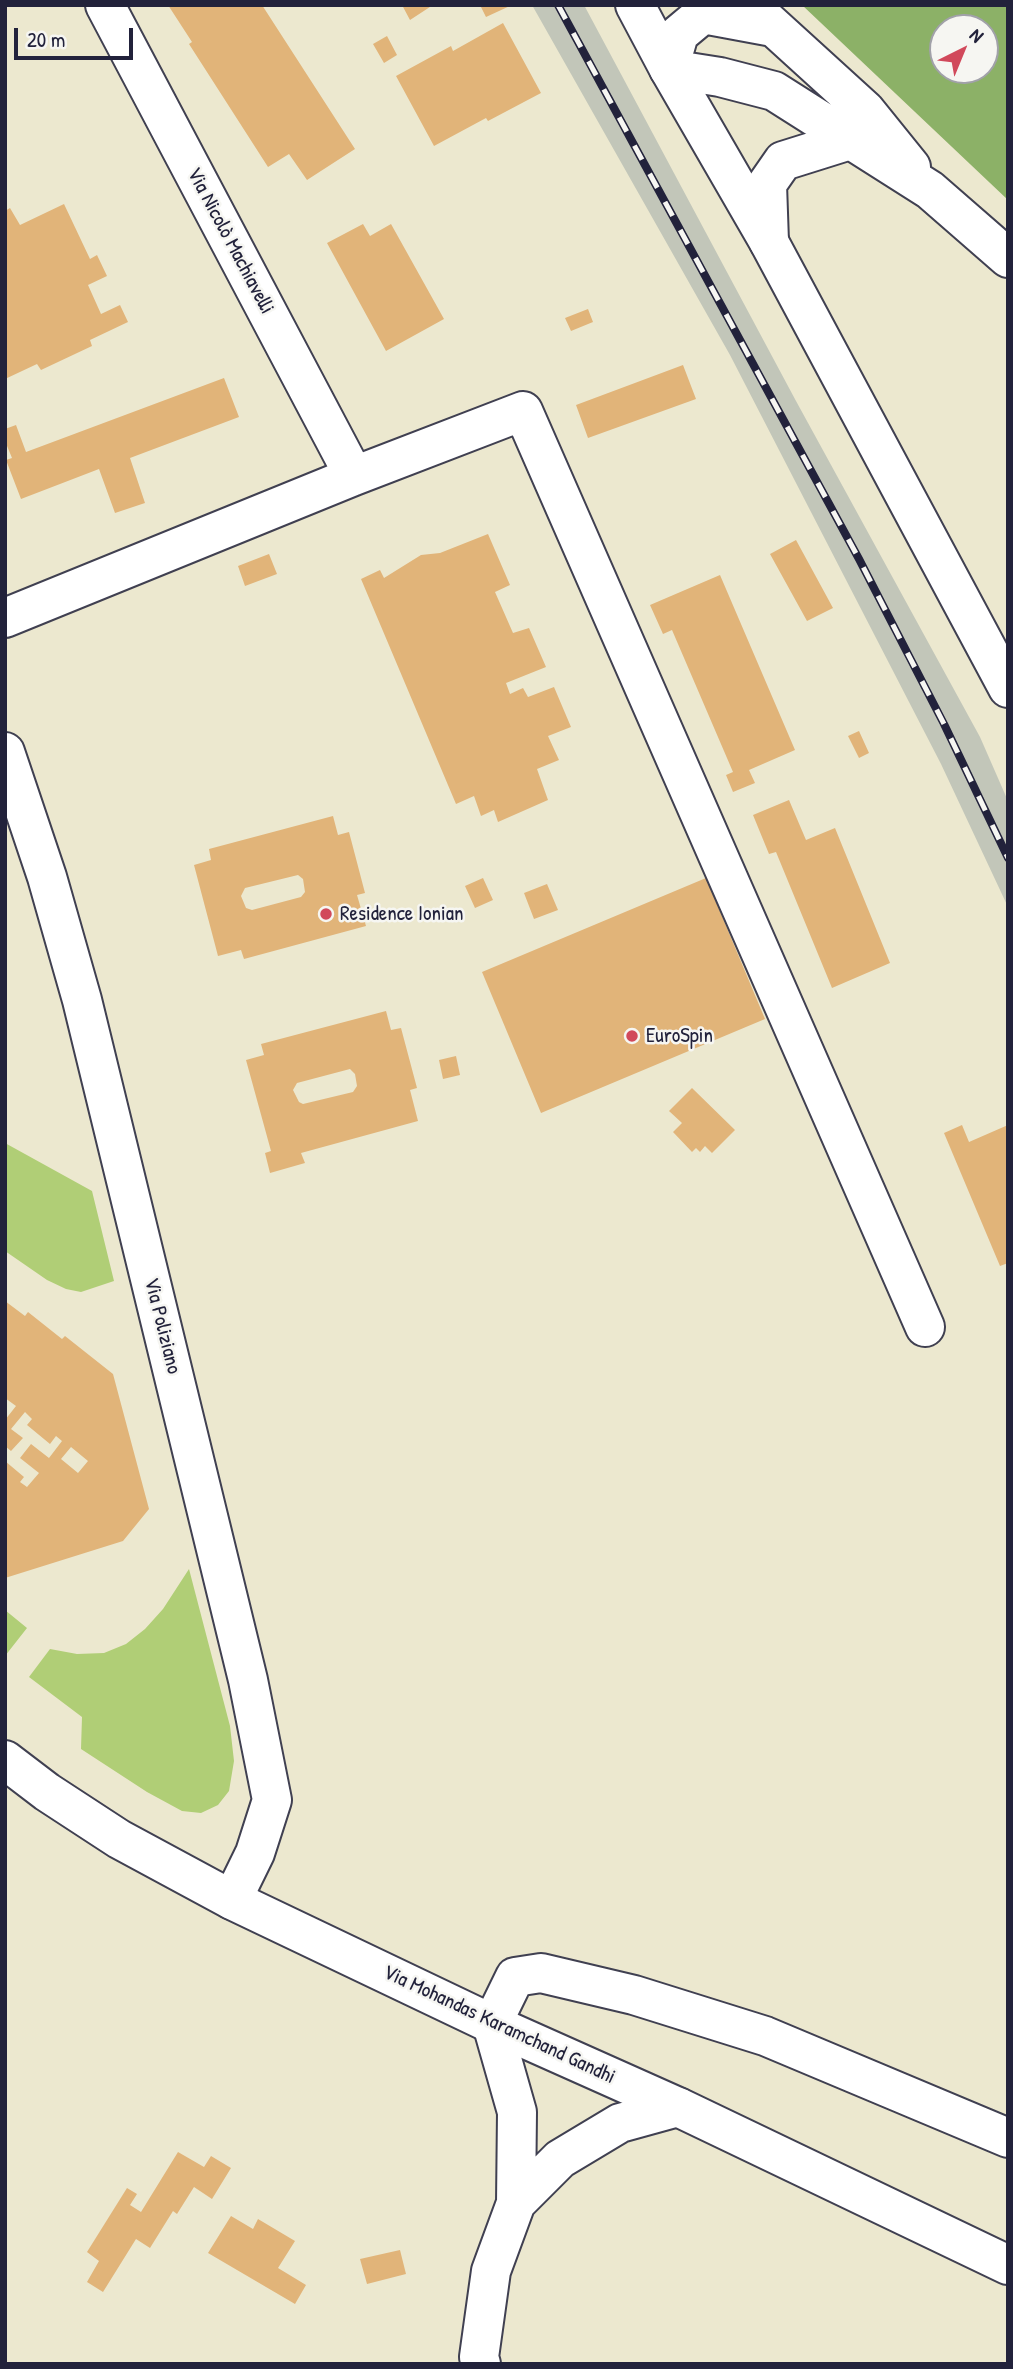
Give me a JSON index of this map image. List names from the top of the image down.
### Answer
{
  "streets": {
    "street": ["Via Nicolò Machiavelli", "Via Poliziano", "Via Mohandas Karamchand Gandhi"]
  },
  "crossings": [
    ["Via Poliziano", "Via Mohandas Karamchand Gandhi"]
  ],
  "places": ["Residence Ionian", "EuroSpin"],
  "scale_bar": "20 m",
  "north": "top right"
}
